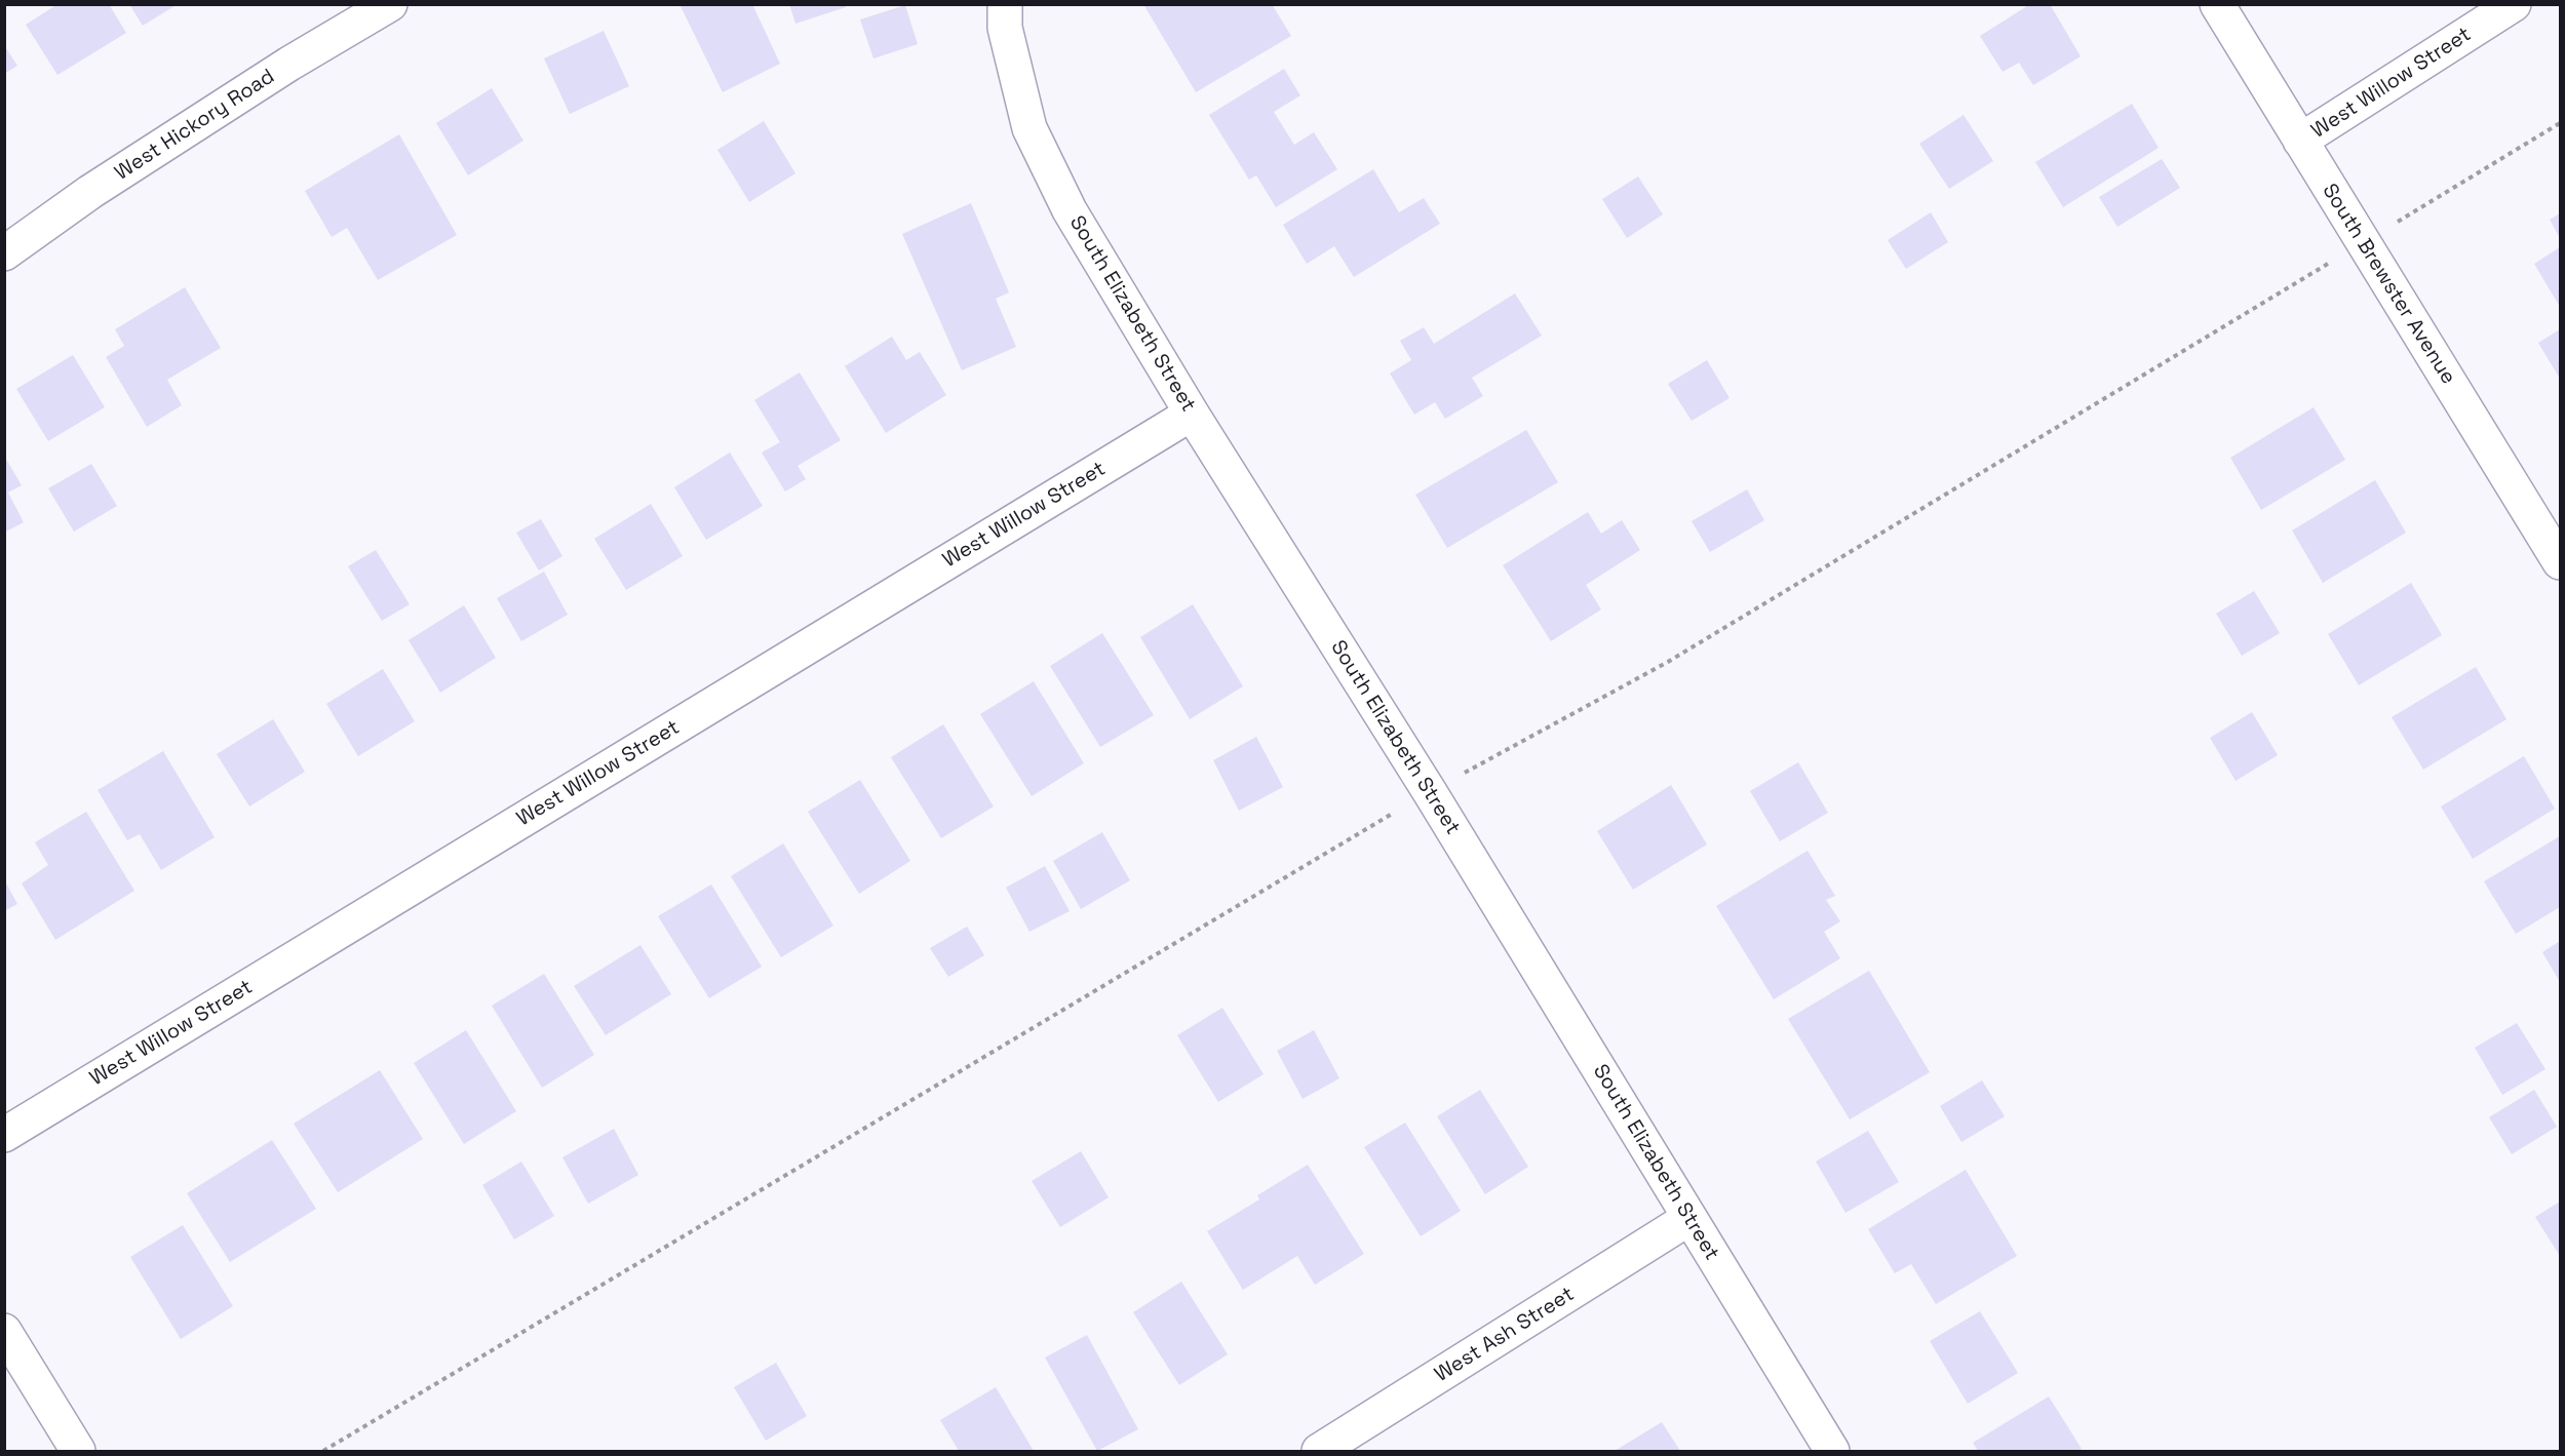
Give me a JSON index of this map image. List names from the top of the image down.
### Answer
{
  "streets": {
    "street": [
      "West Willow Street",
      "West Hickory Road",
      "South Brewster Avenue",
      "South Elizabeth Street",
      "West Ash Street"
    ]
  },
  "crossings": [
    ["West Willow Street", "South Brewster Avenue"],
    ["West Willow Street", "South Elizabeth Street"],
    ["South Elizabeth Street", "West Ash Street"]
  ]
}
